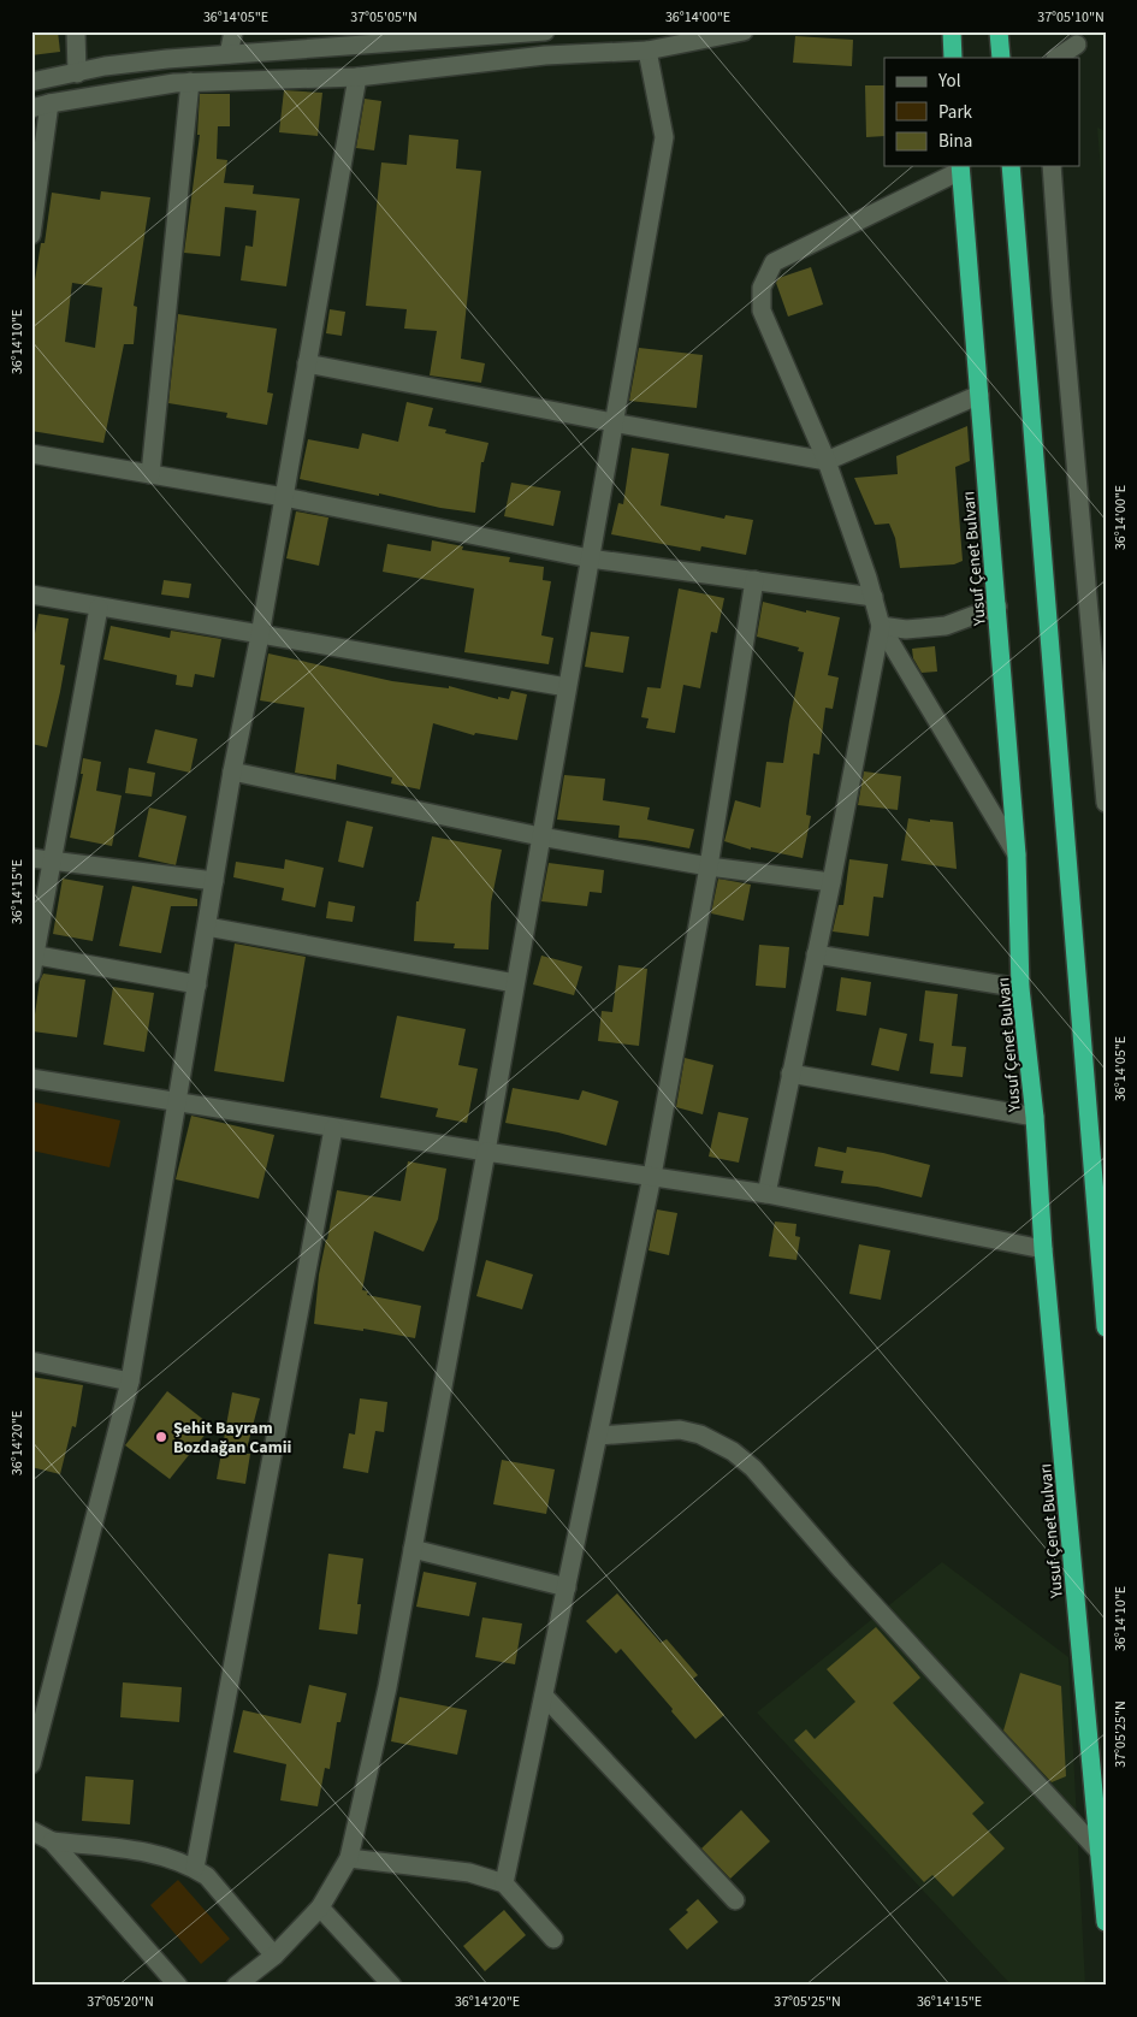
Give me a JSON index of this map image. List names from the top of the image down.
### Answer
{
  "streets": {
    "highway": ["Yusuf Çenet Bulvarı"]
  },
  "places": ["Şehit Bayram Bozdağan Camii"],
  "legend": ["Yol", "Park", "Bina"],
  "coordinates": [
    "36°14'05\"E",
    "37°05'05\"N",
    "36°14'00\"E",
    "37°05'10\"N",
    "36°14'10\"E",
    "36°14'15\"E",
    "36°14'20\"E",
    "37°05'25\"N",
    "37°05'20\"N"
  ]
}
